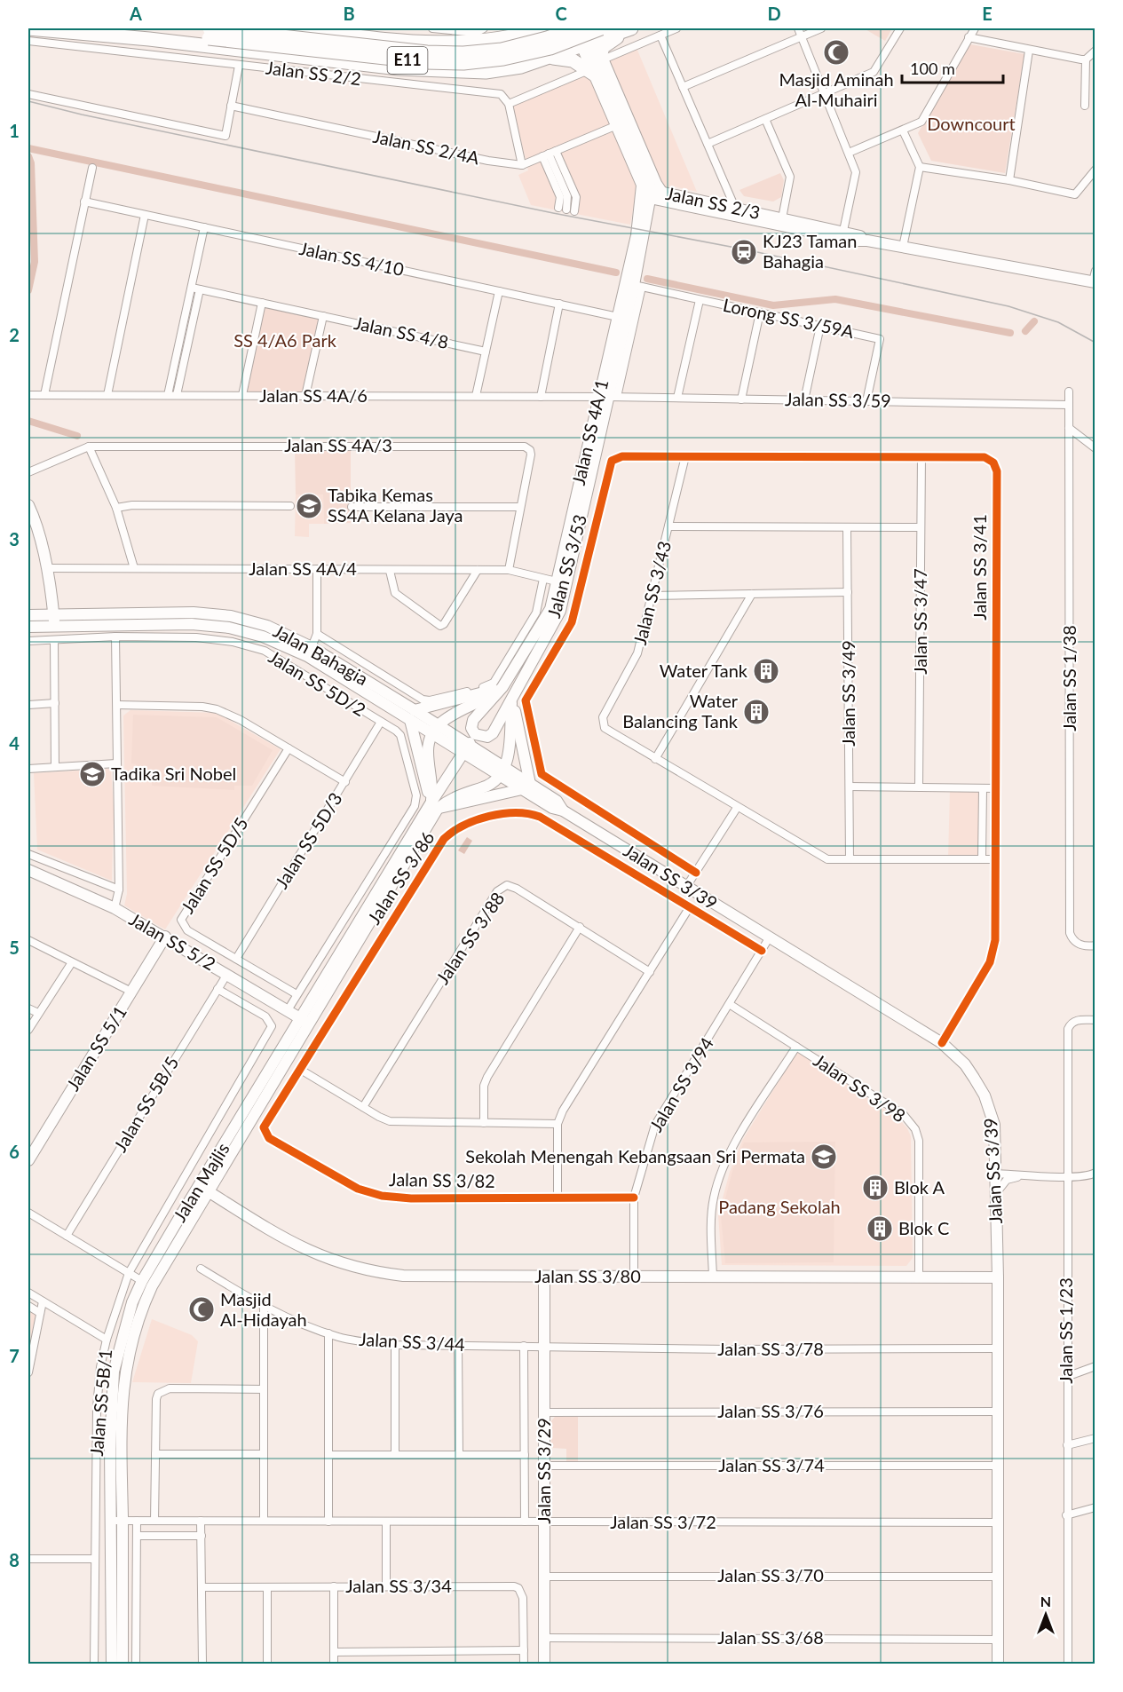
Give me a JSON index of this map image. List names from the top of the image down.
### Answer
{
  "streets": {
    "highway": ["E11"],
    "main road": [
      "Jalan SS 2/3",
      "Jalan SS 4A/1",
      "Jalan Bahagia",
      "Jalan SS 3/39",
      "Jalan SS 5/2",
      "Jalan SS 5/1",
      "Jalan Majlis",
      "Jalan SS 3/80",
      "Jalan SS 3/29"
    ],
    "street": [
      "Jalan SS 2/2",
      "Jalan SS 2/4A",
      "Jalan SS 4/10",
      "Lorong SS 3/59A",
      "Jalan SS 4/8",
      "Jalan SS 4A/6",
      "Jalan SS 3/59",
      "Jalan SS 4A/3",
      "Jalan SS 3/53",
      "Jalan SS 3/41",
      "Jalan SS 4A/4",
      "Jalan SS 3/43",
      "Jalan SS 3/47",
      "Jalan SS 1/38",
      "Jalan SS 5D/2",
      "Jalan SS 3/49",
      "Jalan SS 5D/3",
      "Jalan SS 5D/5",
      "Jalan SS 3/86",
      "Jalan SS 3/88",
      "Jalan SS 3/94",
      "Jalan SS 3/98",
      "Jalan SS 5B/5",
      "Jalan SS 3/82",
      "Jalan SS 1/23",
      "Jalan SS 3/44",
      "Jalan SS 3/78",
      "Jalan SS 5B/1",
      "Jalan SS 3/76",
      "Jalan SS 3/74",
      "Jalan SS 3/72",
      "Jalan SS 3/70",
      "Jalan SS 3/34",
      "Jalan SS 3/68"
    ]
  },
  "crossings": [
    ["Jalan SS 2/3", "Jalan SS 4A/1"],
    ["Jalan SS 4/10", "Jalan SS 4A/1"],
    ["Lorong SS 3/59A", "Jalan SS 3/59"],
    ["Lorong SS 3/59A", "Jalan SS 4A/1"],
    ["Jalan SS 4A/6", "Jalan SS 3/59"],
    ["Jalan SS 4A/6", "Jalan SS 4A/1"],
    ["Jalan SS 3/59", "Jalan SS 4A/1"],
    ["Jalan SS 3/59", "Jalan SS 1/38"],
    ["Jalan SS 4A/1", "Jalan SS 4A/4"],
    ["Jalan SS 4A/3", "Jalan SS 4A/4"],
    ["Jalan SS 3/53", "Jalan SS 3/41"],
    ["Jalan SS 3/41", "Jalan SS 3/43"],
    ["Jalan SS 3/41", "Jalan SS 3/47"],
    ["Jalan SS 3/41", "Jalan SS 3/39"],
    ["Jalan SS 3/43", "Jalan SS 3/49"],
    ["Jalan Bahagia", "Jalan SS 3/39"],
    ["Jalan Bahagia", "Jalan Majlis"],
    ["Jalan SS 5D/2", "Jalan SS 5D/3"],
    ["Jalan SS 5D/2", "Jalan SS 5D/5"],
    ["Jalan SS 5D/3", "Jalan SS 5D/5"],
    ["Jalan SS 3/39", "Jalan SS 3/94"],
    ["Jalan SS 3/39", "Jalan Majlis"],
    ["Jalan SS 3/39", "Jalan SS 3/80"],
    ["Jalan SS 3/39", "Jalan SS 3/78"],
    ["Jalan SS 3/39", "Jalan SS 3/76"],
    ["Jalan SS 3/39", "Jalan SS 3/74"],
    ["Jalan SS 3/39", "Jalan SS 3/72"],
    ["Jalan SS 3/39", "Jalan SS 3/70"],
    ["Jalan SS 3/39", "Jalan SS 3/68"],
    ["Jalan SS 3/86", "Jalan SS 3/94"],
    ["Jalan SS 3/86", "Jalan SS 3/82"],
    ["Jalan SS 5/2", "Jalan SS 5/1"],
    ["Jalan SS 5/2", "Jalan SS 5B/5"],
    ["Jalan SS 5/2", "Jalan Majlis"],
    ["Jalan SS 3/94", "Jalan SS 3/98"],
    ["Jalan SS 3/94", "Jalan SS 3/82"],
    ["Jalan SS 3/94", "Jalan SS 3/80"],
    ["Jalan SS 3/98", "Jalan SS 3/80"],
    ["Jalan SS 5B/5", "Jalan SS 5B/1"],
    ["Jalan Majlis", "Jalan SS 3/80"],
    ["Jalan Majlis", "Jalan SS 3/72"],
    ["Jalan SS 3/80", "Jalan SS 3/29"],
    ["Jalan SS 3/44", "Jalan SS 3/78"],
    ["Jalan SS 3/44", "Jalan SS 3/29"],
    ["Jalan SS 3/78", "Jalan SS 3/29"],
    ["Jalan SS 3/76", "Jalan SS 3/29"],
    ["Jalan SS 3/74", "Jalan SS 3/29"],
    ["Jalan SS 3/29", "Jalan SS 3/72"],
    ["Jalan SS 3/29", "Jalan SS 3/70"],
    ["Jalan SS 3/29", "Jalan SS 3/68"]
  ],
  "parks": ["Downcourt", "SS 4/A6 Park", "Padang Sekolah"],
  "places": {
    "mosque": ["Masjid Aminah Al-Muhairi", "Masjid Al-Hidayah"],
    "station": ["KJ23 Taman Bahagia"],
    "school or university": ["Tabika Kemas SS4A Kelana Jaya", "Tadika Sri Nobel", "Sekolah Menengah Kebangsaan Sri Permata"],
    "building": [
      "Water Tank",
      "Water Balancing Tank",
      "Blok A",
      "Blok C"
    ]
  },
  "scale_bar": "100 m",
  "north": "top",
  "grid": {
    "columns": [
      "A",
      "B",
      "C",
      "D",
      "E"
    ],
    "rows": [
      "1",
      "2",
      "3",
      "4",
      "5",
      "6",
      "7",
      "8"
    ]
  }
}
